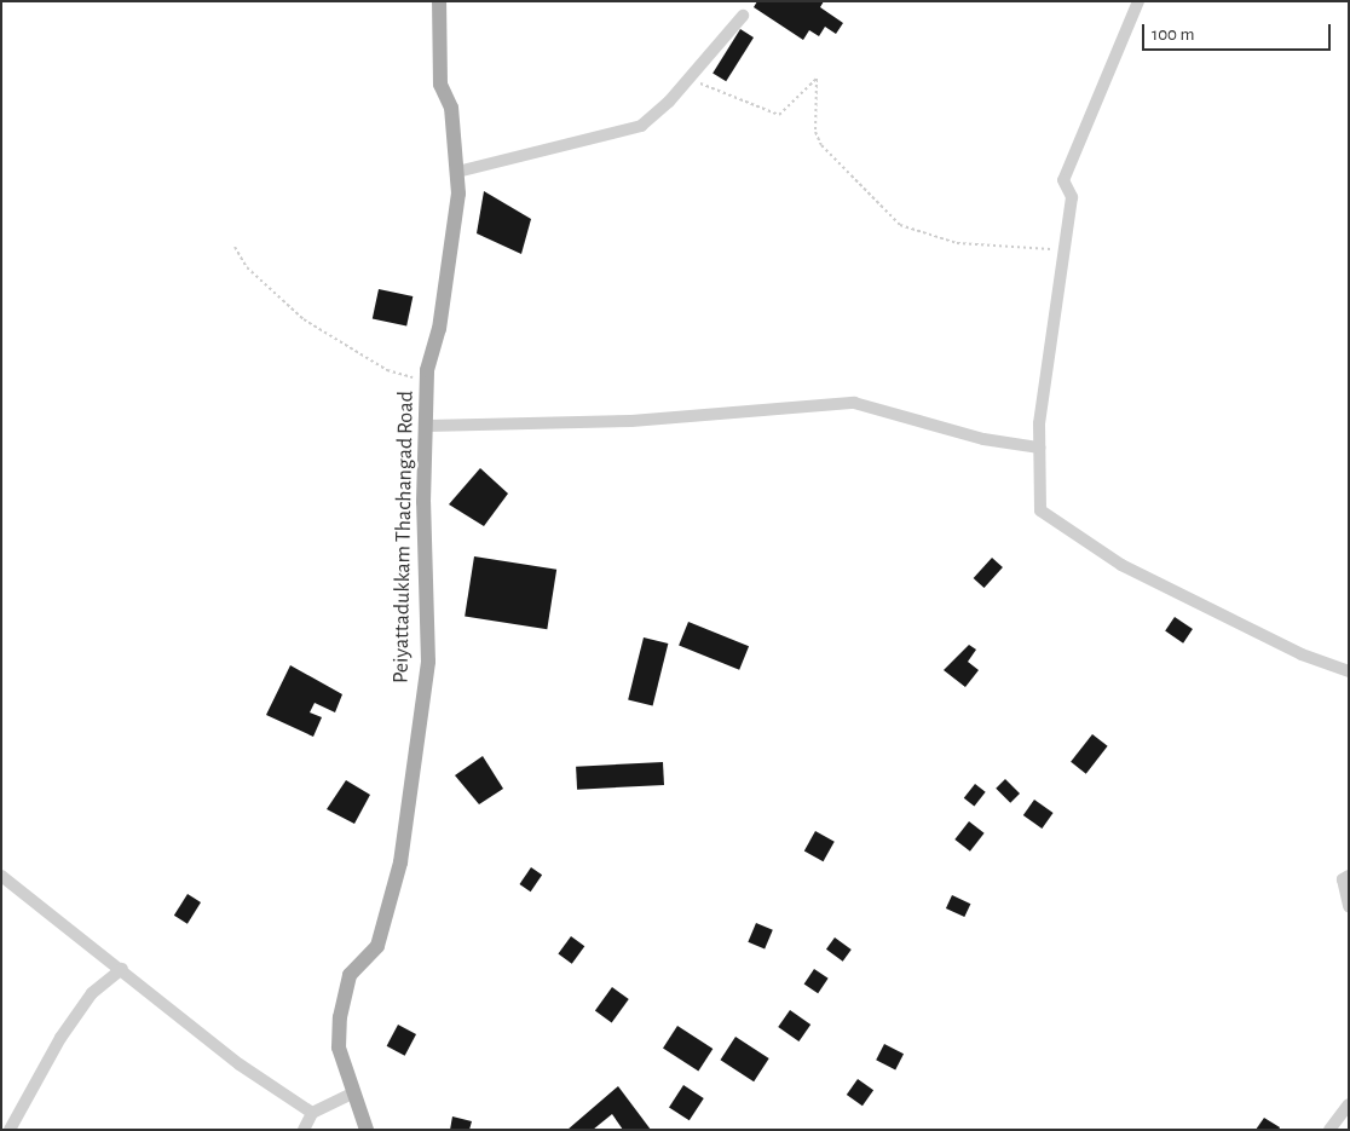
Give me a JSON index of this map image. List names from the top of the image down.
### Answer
{
  "streets": {
    "main road": ["Peiyattadukkam Thachangad Road"]
  },
  "scale_bar": "100 m"
}
